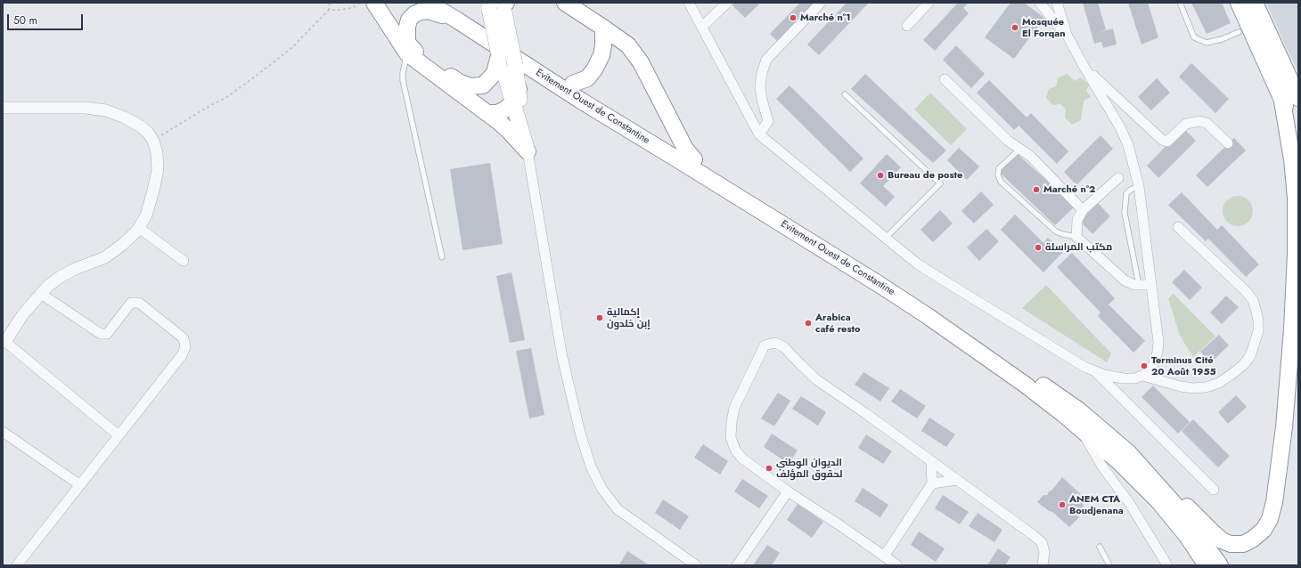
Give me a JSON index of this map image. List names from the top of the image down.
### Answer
{
  "streets": {
    "highway": ["Evitement Ouest de Constantine"]
  },
  "places": [
    "Marché n°1",
    "Mosquée El Forqan",
    "Bureau de poste",
    "Marché n°2",
    "مكتب المراسلة",
    "إكمالية إبن خلدون",
    "Arabica café resto",
    "Terminus Cité 20 Août 1955",
    "الديوان الوطني لحقوق المؤلف",
    "ANEM CTA Boudjenana"
  ],
  "scale_bar": "50 m"
}
